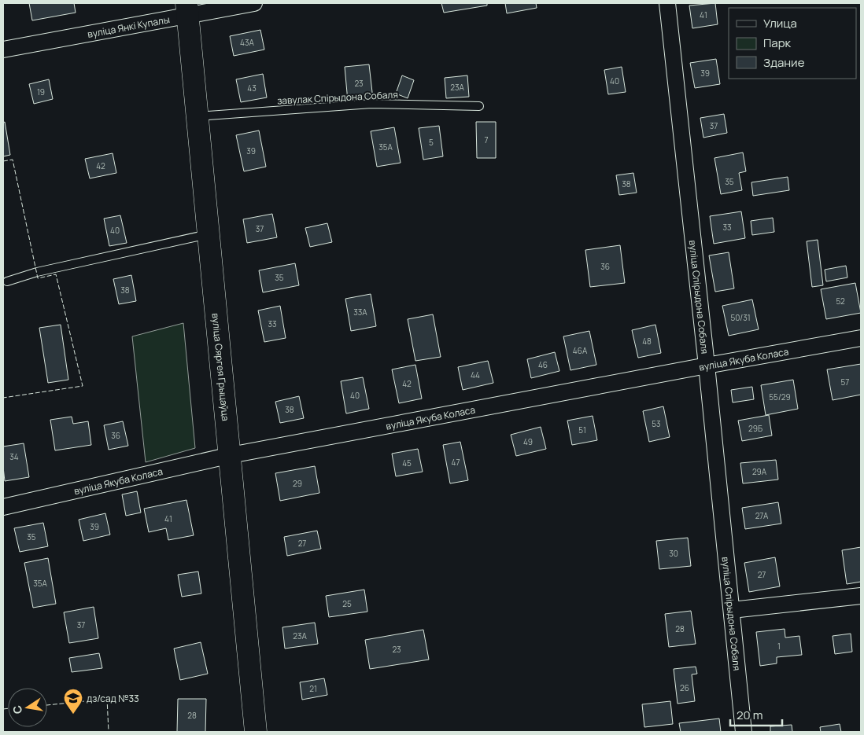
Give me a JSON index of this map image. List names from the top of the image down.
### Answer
{
  "streets": {
    "main road": ["вуліца Сяргея Грыцаўца"],
    "street": ["вуліца Янкі Купалы", "вуліца Спірыдона Собаля", "вуліца Якуба Коласа"],
    "lane": ["завулак Спірыдона Собаля"]
  },
  "crossings": [
    ["вуліца Янкі Купалы", "вуліца Сяргея Грыцаўца"],
    ["завулак Спірыдона Собаля", "вуліца Сяргея Грыцаўца"],
    ["вуліца Спірыдона Собаля", "вуліца Якуба Коласа"],
    ["вуліца Якуба Коласа", "вуліца Сяргея Грыцаўца"]
  ],
  "places": {
    "school or university": ["дз/сад №33"]
  },
  "house_numbers": [
    "41",
    "43А",
    "39",
    "40",
    "23",
    "23А",
    "43",
    "19",
    "37",
    "7",
    "5",
    "35А",
    "39",
    "42",
    "35",
    "38",
    "33",
    "37",
    "40",
    "36",
    "35",
    "38",
    "52",
    "33А",
    "50/31",
    "33",
    "48",
    "46А",
    "46",
    "44",
    "57",
    "42",
    "40",
    "55/29",
    "38",
    "53",
    "29Б",
    "51",
    "36",
    "49",
    "34",
    "47",
    "45",
    "29А",
    "29",
    "27А",
    "41",
    "39",
    "35",
    "27",
    "30",
    "27",
    "35А",
    "25",
    "37",
    "28",
    "23А",
    "1",
    "23",
    "26",
    "21",
    "28"
  ],
  "legend": ["Улица", "Парк", "Здание"],
  "scale_bar": "20 m",
  "north": "left"
}
